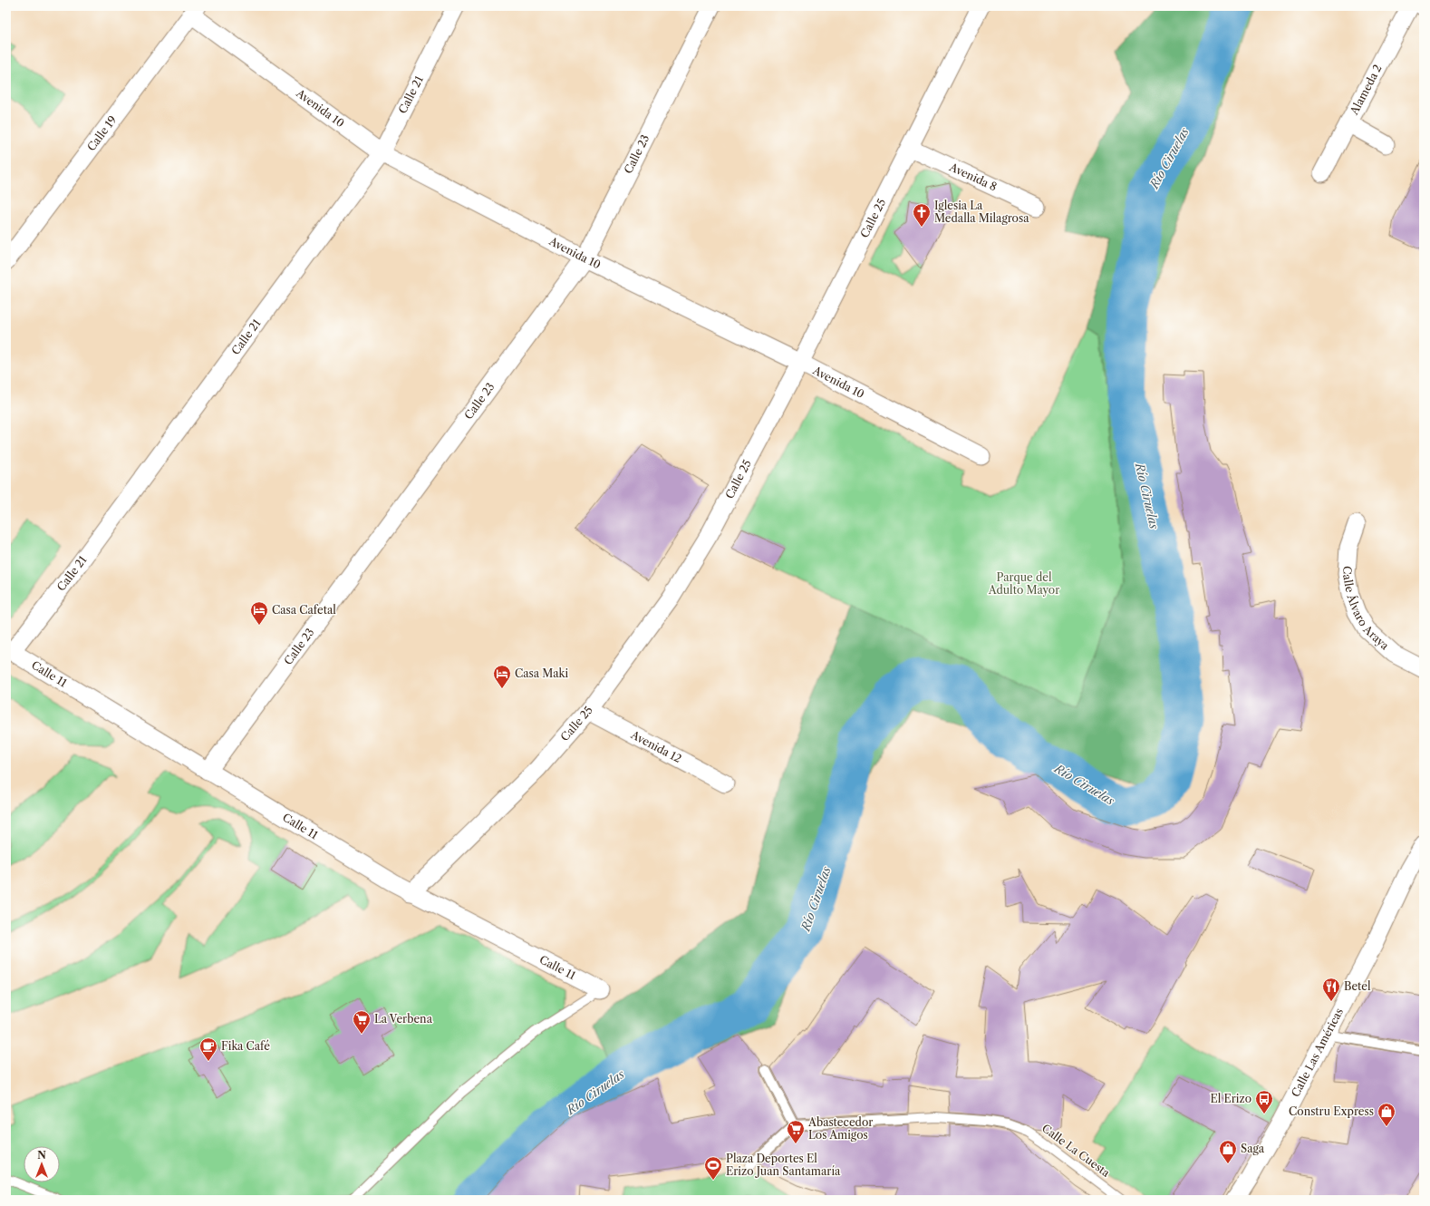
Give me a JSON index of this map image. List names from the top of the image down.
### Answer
{
  "streets": {
    "street": [
      "Alameda 2",
      "Calle 21",
      "Avenida 10",
      "Calle 19",
      "Calle 23",
      "Avenida 8",
      "Calle 25",
      "Calle Álvaro Araya",
      "Calle 11",
      "Avenida 12",
      "Calle Las Américas"
    ],
    "lane": ["Calle La Cuesta"]
  },
  "crossings": [
    ["Calle 21", "Avenida 10"],
    ["Calle 21", "Calle 11"],
    ["Avenida 10", "Calle 19"],
    ["Avenida 10", "Calle 23"],
    ["Avenida 10", "Calle 25"],
    ["Calle 23", "Calle 11"],
    ["Avenida 8", "Calle 25"],
    ["Calle 25", "Calle 11"],
    ["Calle 25", "Avenida 12"]
  ],
  "water": ["Río Ciruelas"],
  "parks": ["Parque del Adulto Mayor"],
  "places": {
    "church": ["Iglesia La Medalla Milagrosa"],
    "hotel": ["Casa Cafetal", "Casa Maki"],
    "restaurant": ["Betel"],
    "supermarket": ["La Verbena", "Abastecedor Los Amigos"],
    "cafe": ["Fika Café"],
    "bus stop": ["El Erizo"],
    "shop": ["Constru Express", "Saga"],
    "sports": ["Plaza Deportes El Erizo Juan Santamaría"]
  },
  "north": "top"
}
